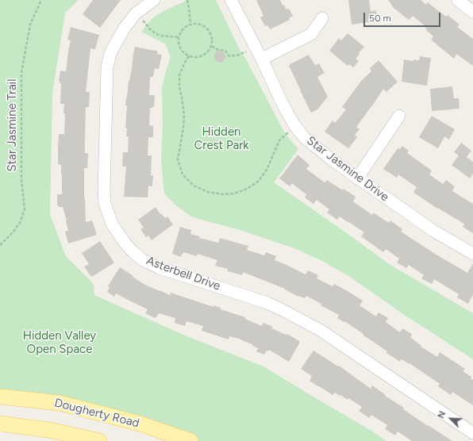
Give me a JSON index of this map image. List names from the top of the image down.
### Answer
{
  "streets": {
    "main road": ["Dougherty Road"],
    "street": ["Star Jasmine Drive", "Asterbell Drive"],
    "path": ["Star Jasmine Trail"]
  },
  "parks": ["Hidden Crest Park", "Hidden Valley Open Space"],
  "scale_bar": "50 m",
  "north": "top left"
}
